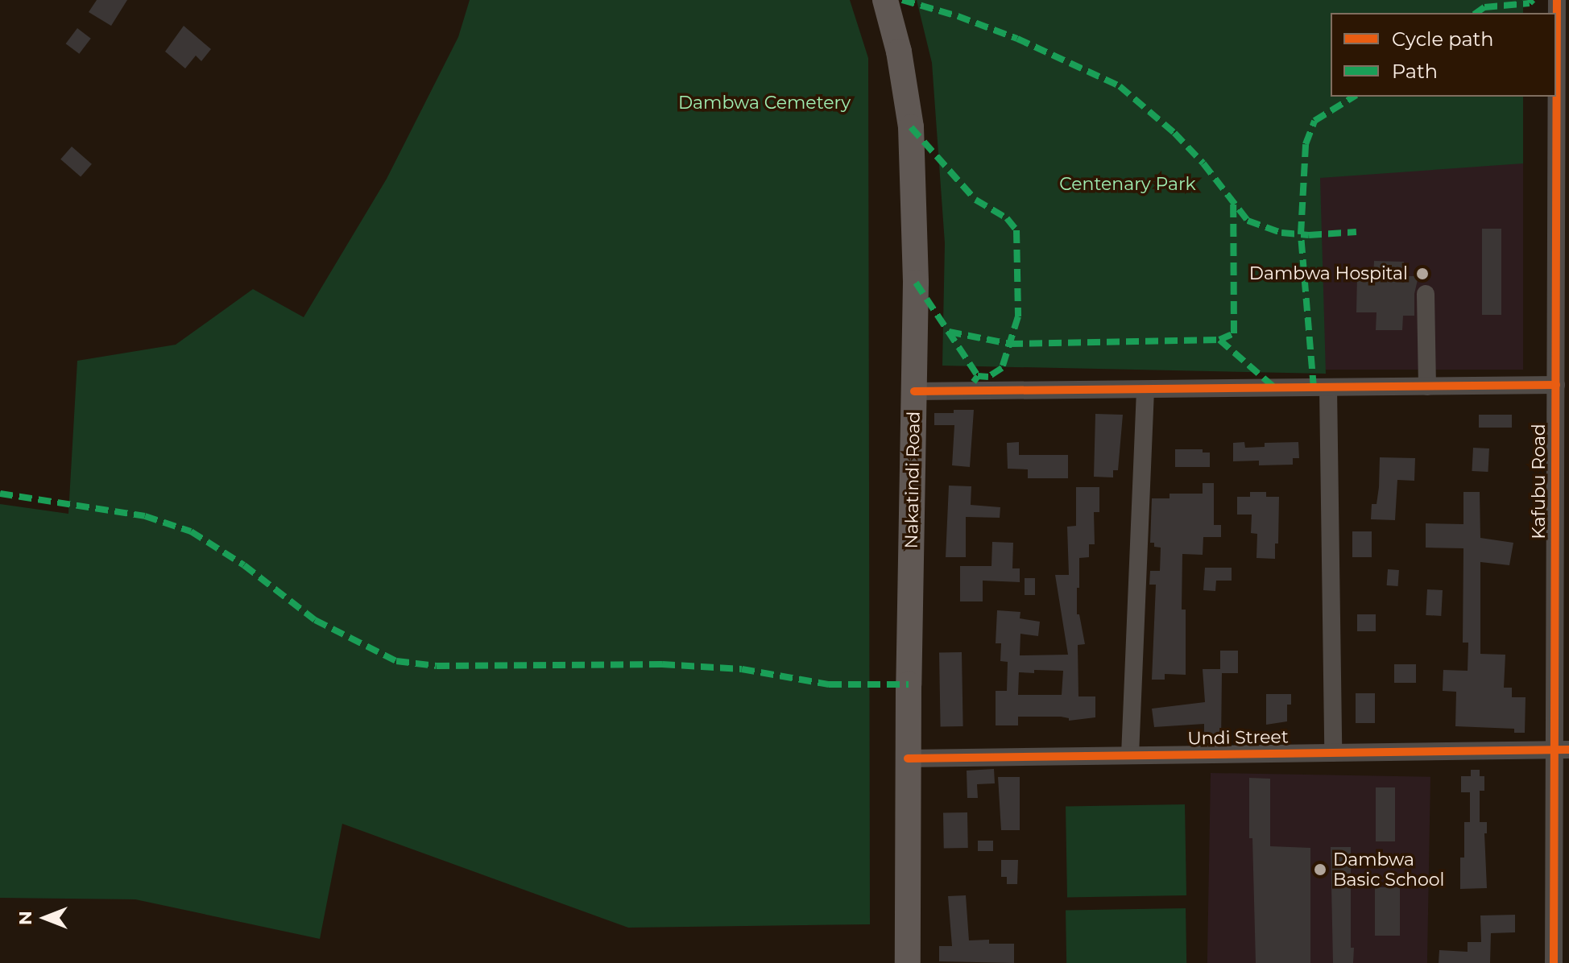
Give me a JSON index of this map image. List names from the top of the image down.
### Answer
{
  "streets": {
    "highway": ["Nakatindi Road"],
    "street": ["Kafubu Road", "Undi Street"]
  },
  "crossings": [
    ["Nakatindi Road", "Undi Street"],
    ["Kafubu Road", "Undi Street"]
  ],
  "parks": ["Dambwa Cemetery", "Centenary Park"],
  "places": ["Dambwa Hospital", "Dambwa Basic School"],
  "legend": ["Cycle path", "Path"],
  "north": "left"
}
